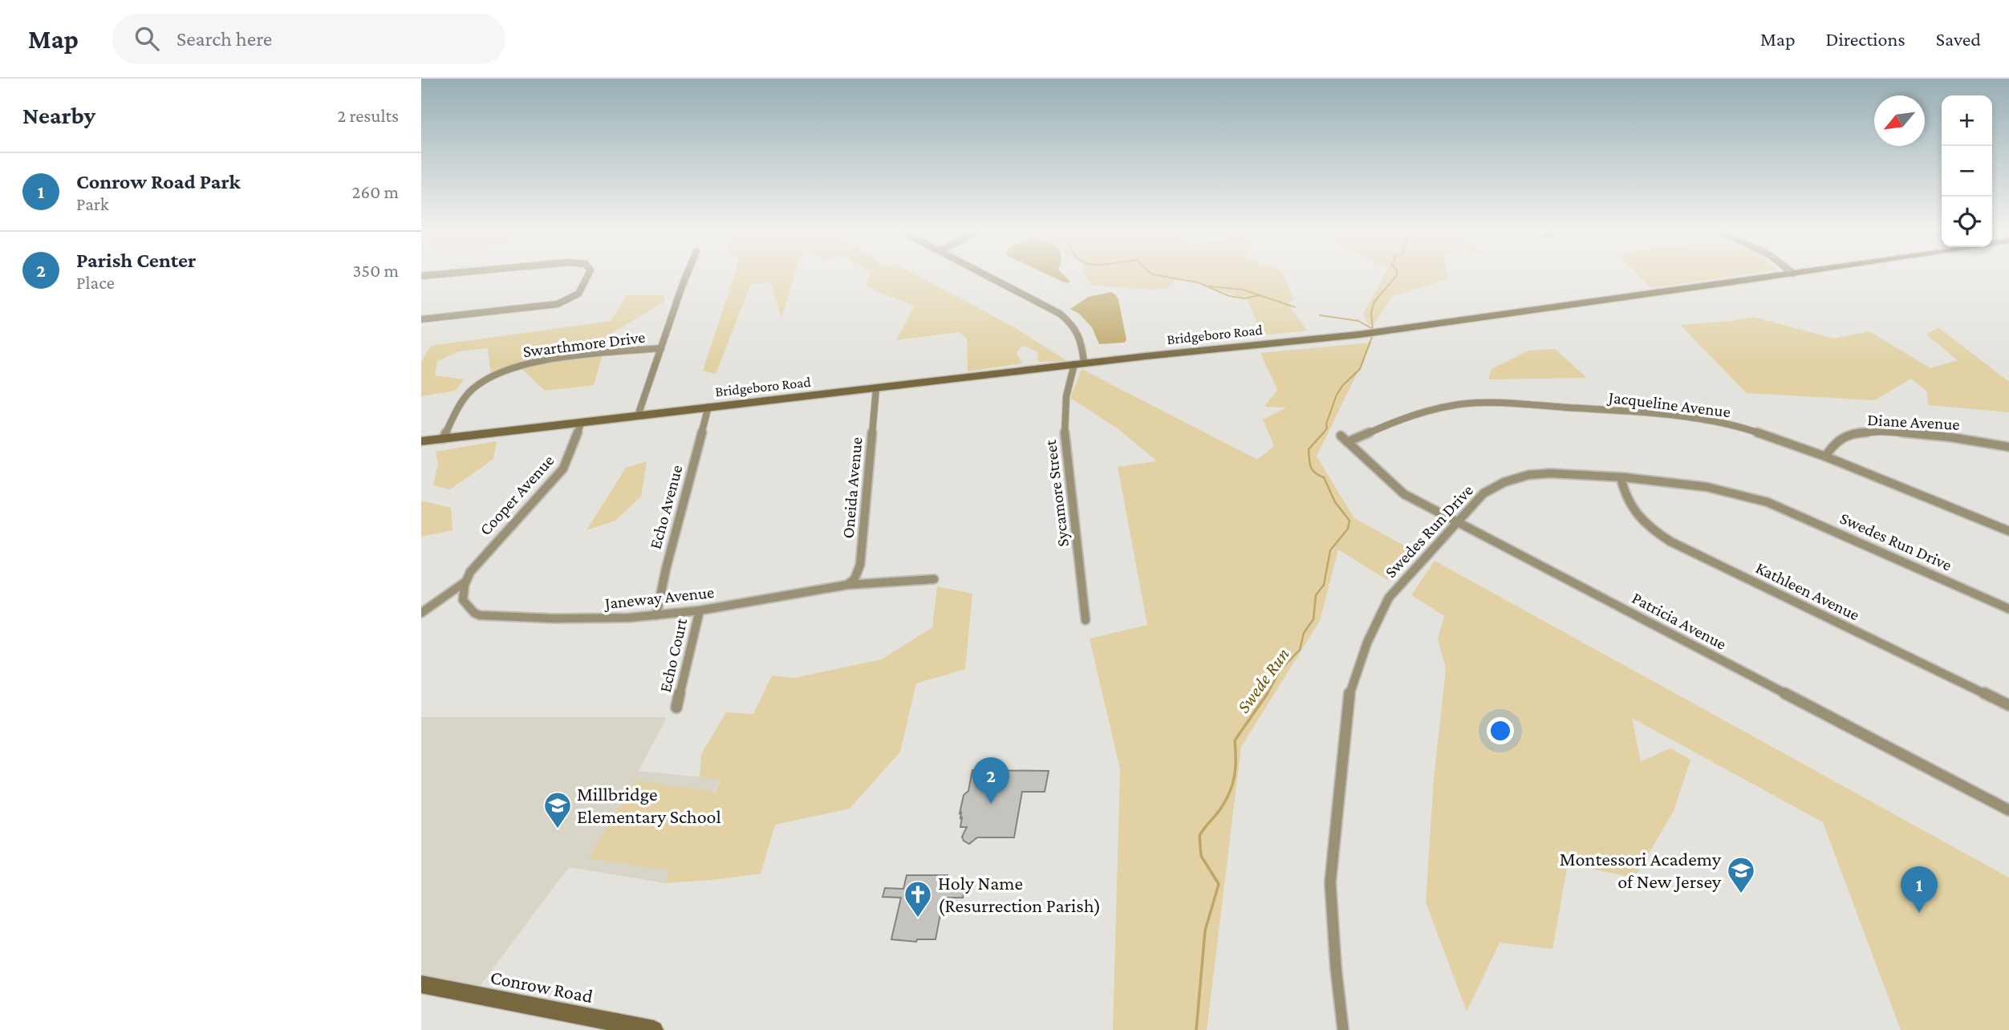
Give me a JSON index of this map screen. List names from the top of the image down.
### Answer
{
  "streets": {
    "main road": ["Bridgeboro Road", "Conrow Road"],
    "street": [
      "Swarthmore Drive",
      "Jacqueline Avenue",
      "Diane Avenue",
      "Oneida Avenue",
      "Sycamore Street",
      "Cooper Avenue",
      "Echo Avenue",
      "Swedes Run Drive",
      "Kathleen Avenue",
      "Janeway Avenue",
      "Patricia Avenue",
      "Echo Court"
    ]
  },
  "crossings": [
    ["Bridgeboro Road", "Swarthmore Drive"],
    ["Bridgeboro Road", "Oneida Avenue"],
    ["Bridgeboro Road", "Sycamore Street"],
    ["Bridgeboro Road", "Cooper Avenue"],
    ["Bridgeboro Road", "Echo Avenue"],
    ["Jacqueline Avenue", "Diane Avenue"],
    ["Jacqueline Avenue", "Patricia Avenue"],
    ["Oneida Avenue", "Janeway Avenue"],
    ["Cooper Avenue", "Janeway Avenue"],
    ["Echo Avenue", "Janeway Avenue"],
    ["Swedes Run Drive", "Kathleen Avenue"],
    ["Swedes Run Drive", "Patricia Avenue"],
    ["Janeway Avenue", "Echo Court"]
  ],
  "water": ["Swede Run"],
  "places": {
    "school or university": ["Millbridge Elementary School", "Montessori Academy of New Jersey"],
    "church": ["Holy Name (Resurrection Parish)"]
  },
  "north": "bottom left",
  "page": {
    "header": "Map",
    "search": "Search here",
    "nav": ["Map", "Directions", "Saved"],
    "heading": ["Nearby", "2 results"],
    "map_buttons": ["+", "−"],
    "list": [
      {
        "mark": "1",
        "name": "Conrow Road Park",
        "note": "Park",
        "value": "260 m"
      },
      {
        "mark": "2",
        "name": "Parish Center",
        "note": "Place",
        "value": "350 m"
      }
    ],
    "pins": ["2", "1"]
  }
}
